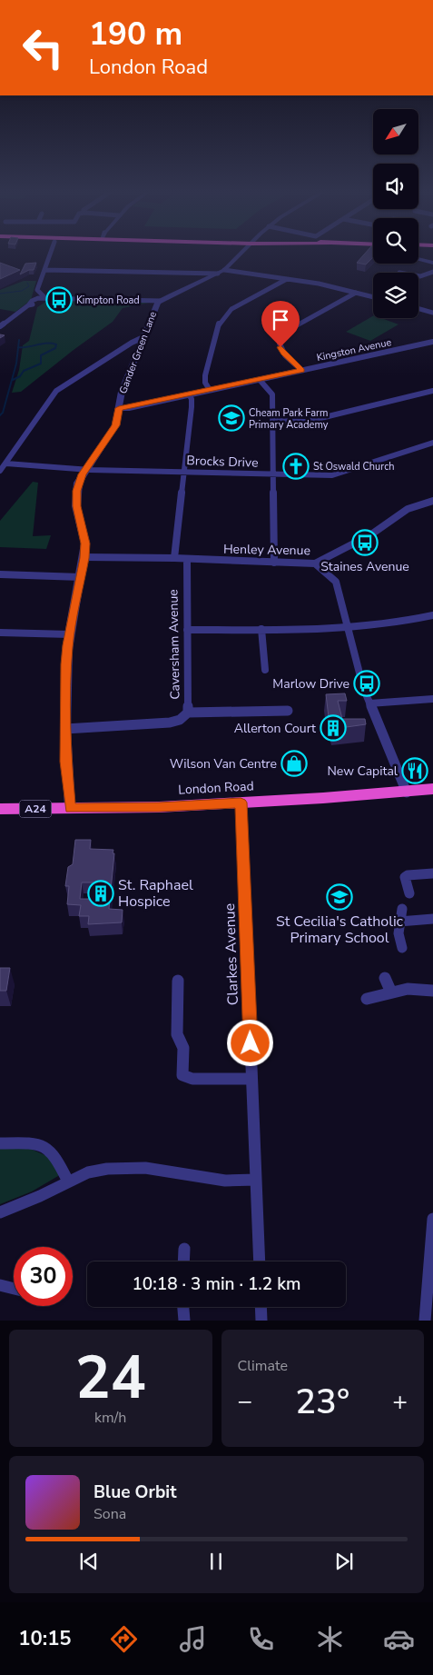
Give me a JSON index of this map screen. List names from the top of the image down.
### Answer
{
  "streets": {
    "highway": ["London Road", "A24"],
    "street": [
      "Kingston Avenue",
      "Gander Green Lane",
      "Brocks Drive",
      "Henley Avenue",
      "Caversham Avenue",
      "Clarkes Avenue"
    ]
  },
  "crossings": [
    ["Kingston Avenue", "Gander Green Lane"],
    ["Gander Green Lane", "Brocks Drive"],
    ["Gander Green Lane", "Henley Avenue"],
    ["Gander Green Lane", "Caversham Avenue"],
    ["Gander Green Lane", "London Road"],
    ["Henley Avenue", "Caversham Avenue"],
    ["London Road", "Clarkes Avenue"]
  ],
  "places": {
    "bus stop": ["Kimpton Road", "Staines Avenue", "Marlow Drive"],
    "school or university": ["Cheam Park Farm Primary Academy", "St Cecilia's Catholic Primary School"],
    "church": ["St Oswald Church"],
    "building": ["Allerton Court", "St. Raphael Hospice"],
    "shop": ["Wilson Van Centre"],
    "restaurant": ["New Capital"]
  },
  "north": "bottom left",
  "page": {
    "turn": ["190 m", "London Road"],
    "limit": "30",
    "trip": "10:18 · 3 min · 1.2 km",
    "tile": [
      ["24", "km/h"],
      "Climate"
    ],
    "heat": ["−", "23°", "+"],
    "song": ["Blue Orbit", "Sona"],
    "tabs": "10:15"
  }
}
